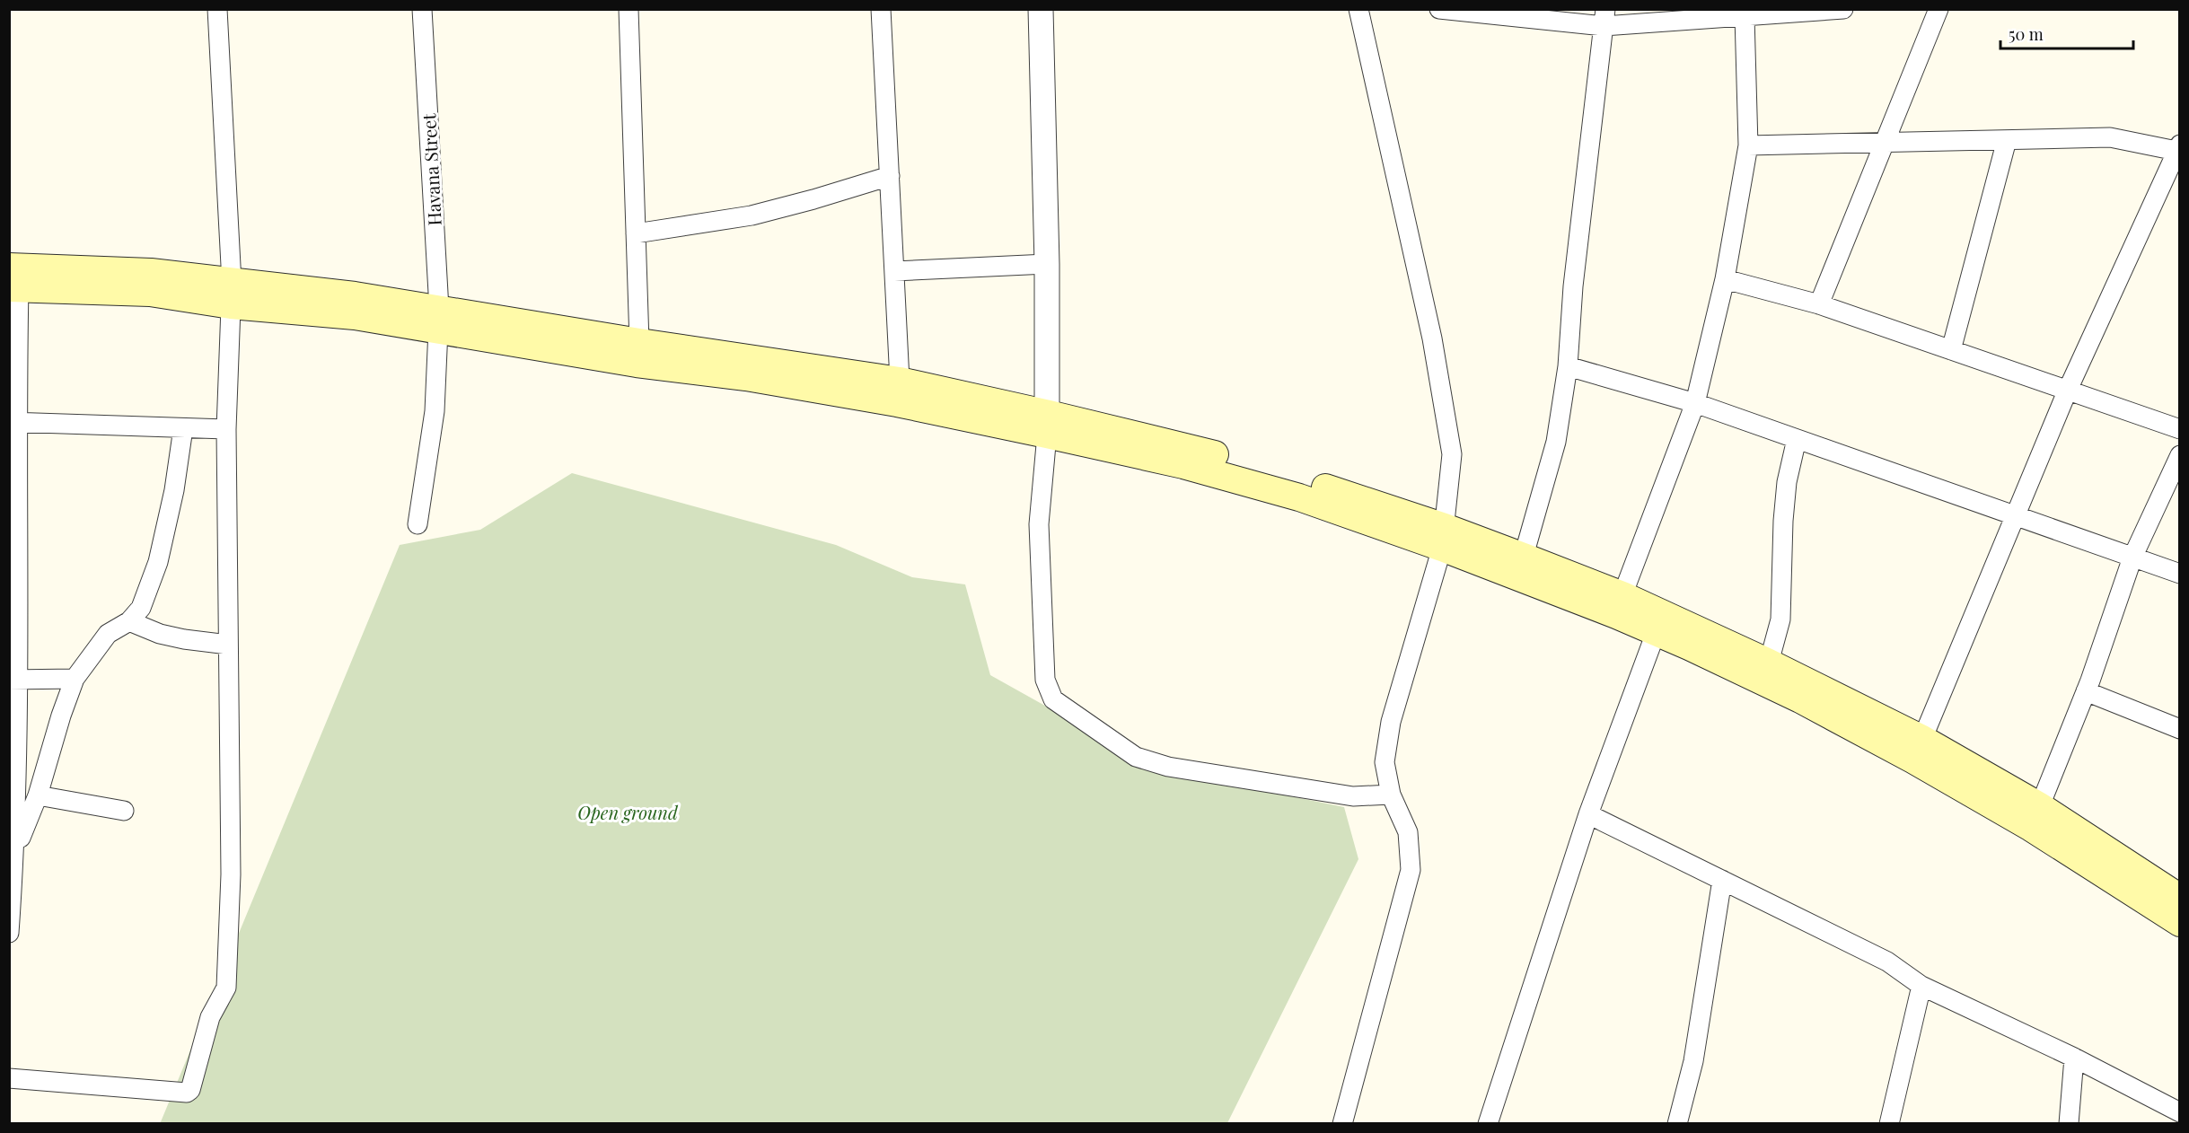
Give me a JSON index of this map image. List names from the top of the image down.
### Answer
{
  "streets": {
    "street": ["Havana Street"]
  },
  "parks": ["Open ground"],
  "scale_bar": "50 m"
}
